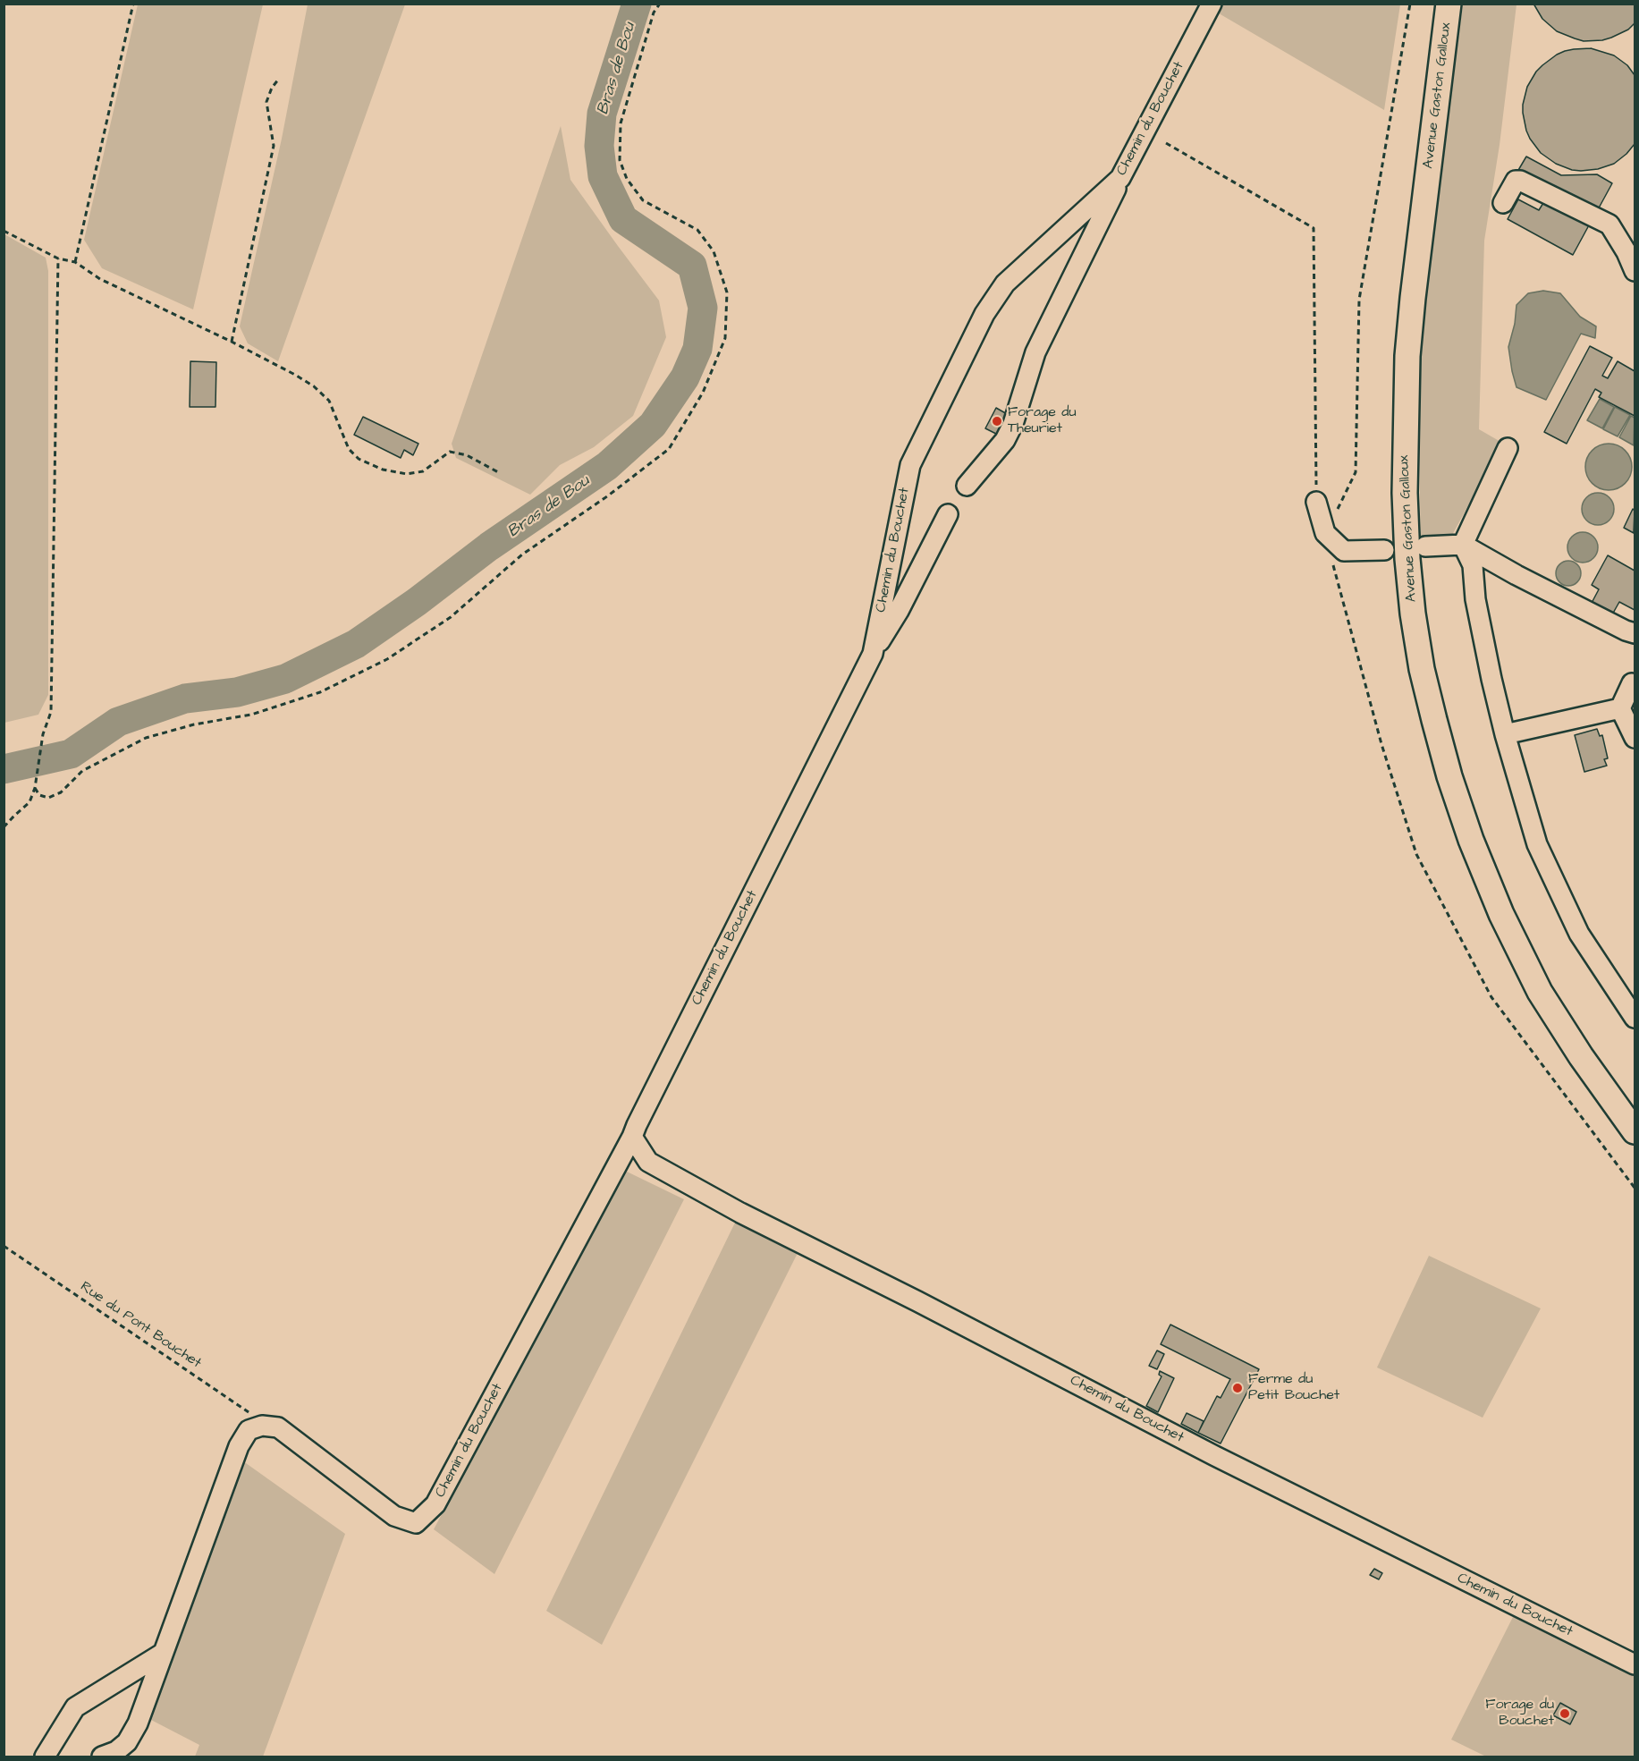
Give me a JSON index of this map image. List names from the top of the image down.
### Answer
{
  "streets": {
    "main road": ["Avenue Gaston Galloux"],
    "street": ["Chemin du Bouchet"],
    "path": ["Rue du Pont Bouchet"]
  },
  "crossings": [
    ["Chemin du Bouchet", "Rue du Pont Bouchet"]
  ],
  "water": ["Bras de Bou"],
  "places": ["Forage du Theuriet", "Ferme du Petit Bouchet", "Forage du Bouchet"]
}
